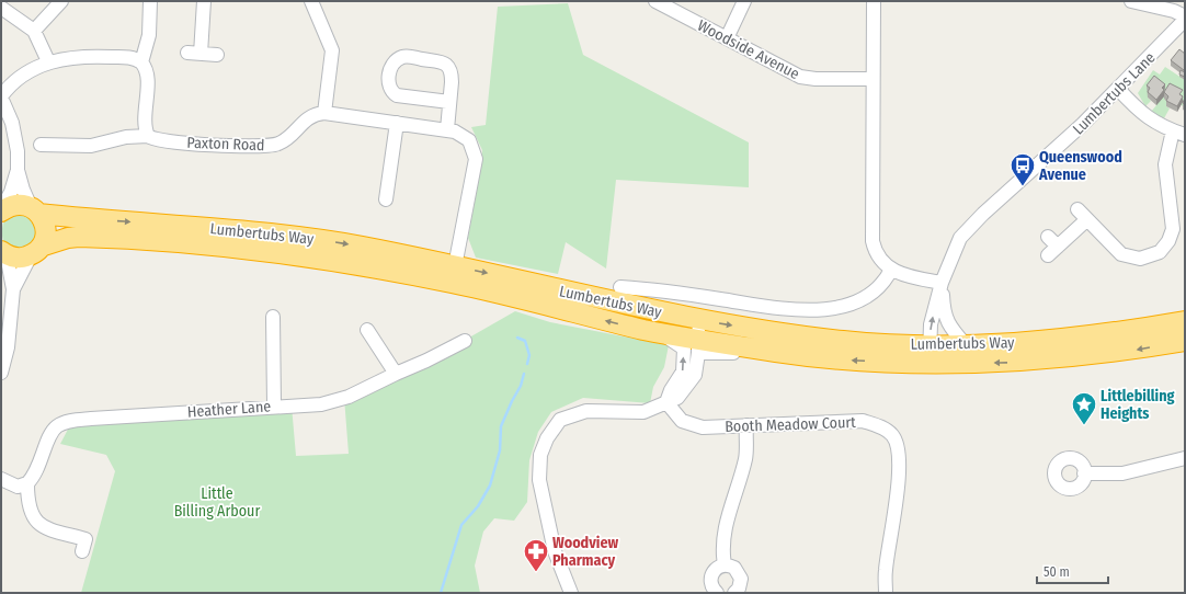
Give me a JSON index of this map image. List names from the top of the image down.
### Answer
{
  "streets": {
    "highway": ["Lumbertubs Way"],
    "street": [
      "Woodside Avenue",
      "Lumbertubs Lane",
      "Paxton Road",
      "Heather Lane",
      "Booth Meadow Court"
    ]
  },
  "crossings": [
    ["Lumbertubs Lane", "Lumbertubs Way"],
    ["Paxton Road", "Lumbertubs Way"]
  ],
  "parks": ["Little Billing Arbour"],
  "places": {
    "bus stop": ["Queenswood Avenue"],
    "place": ["Littlebilling Heights"],
    "pharmacy": ["Woodview Pharmacy"]
  },
  "scale_bar": "50 m"
}
